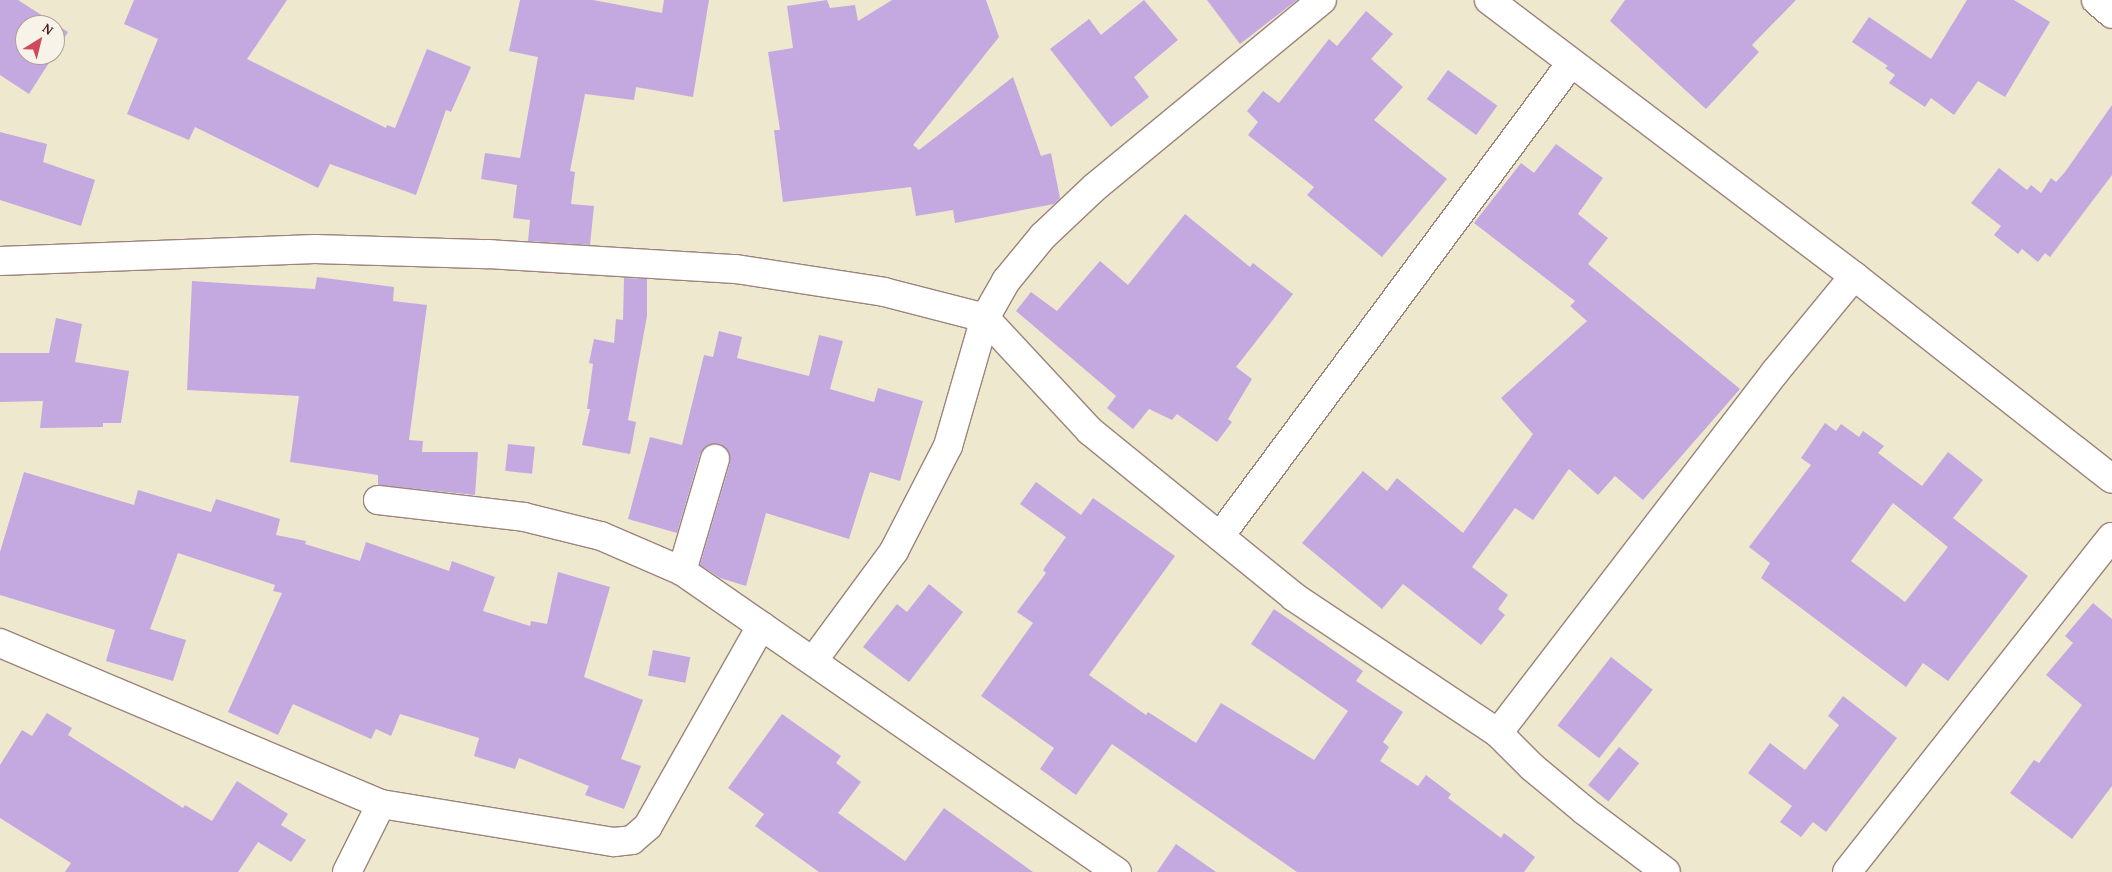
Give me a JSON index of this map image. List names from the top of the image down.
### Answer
{
  "north": "top right"
}
